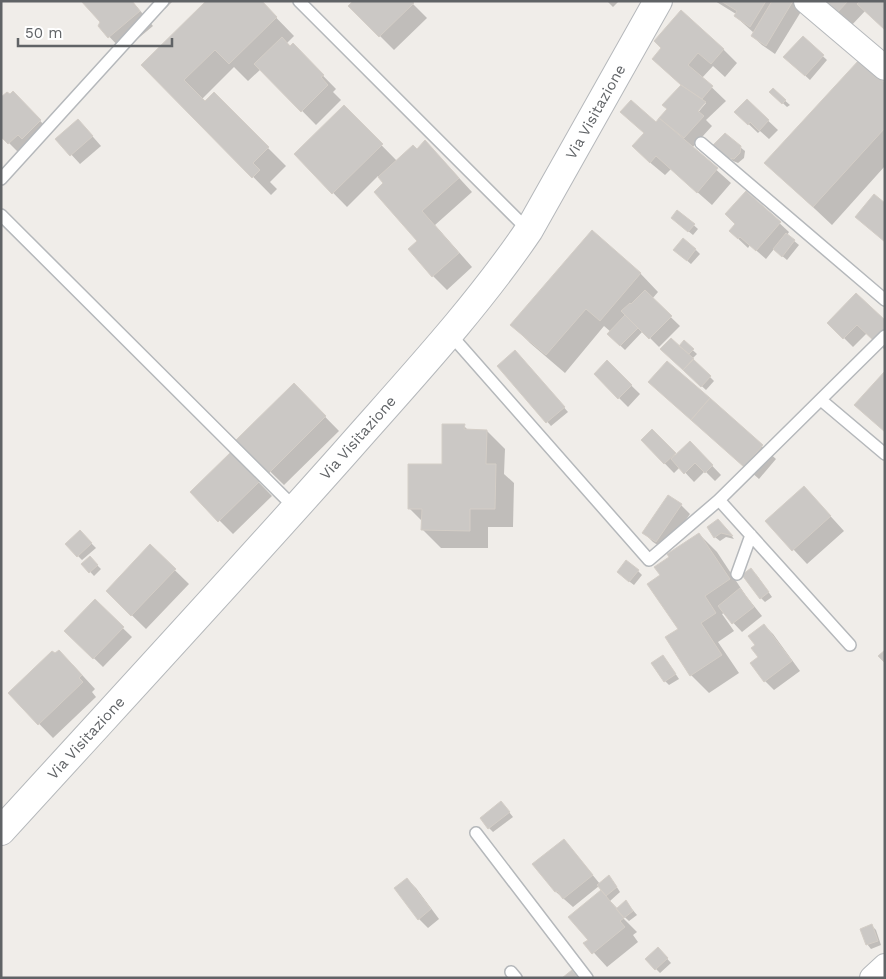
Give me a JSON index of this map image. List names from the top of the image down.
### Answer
{
  "streets": {
    "street": ["Via Visitazione"]
  },
  "scale_bar": "50 m"
}
